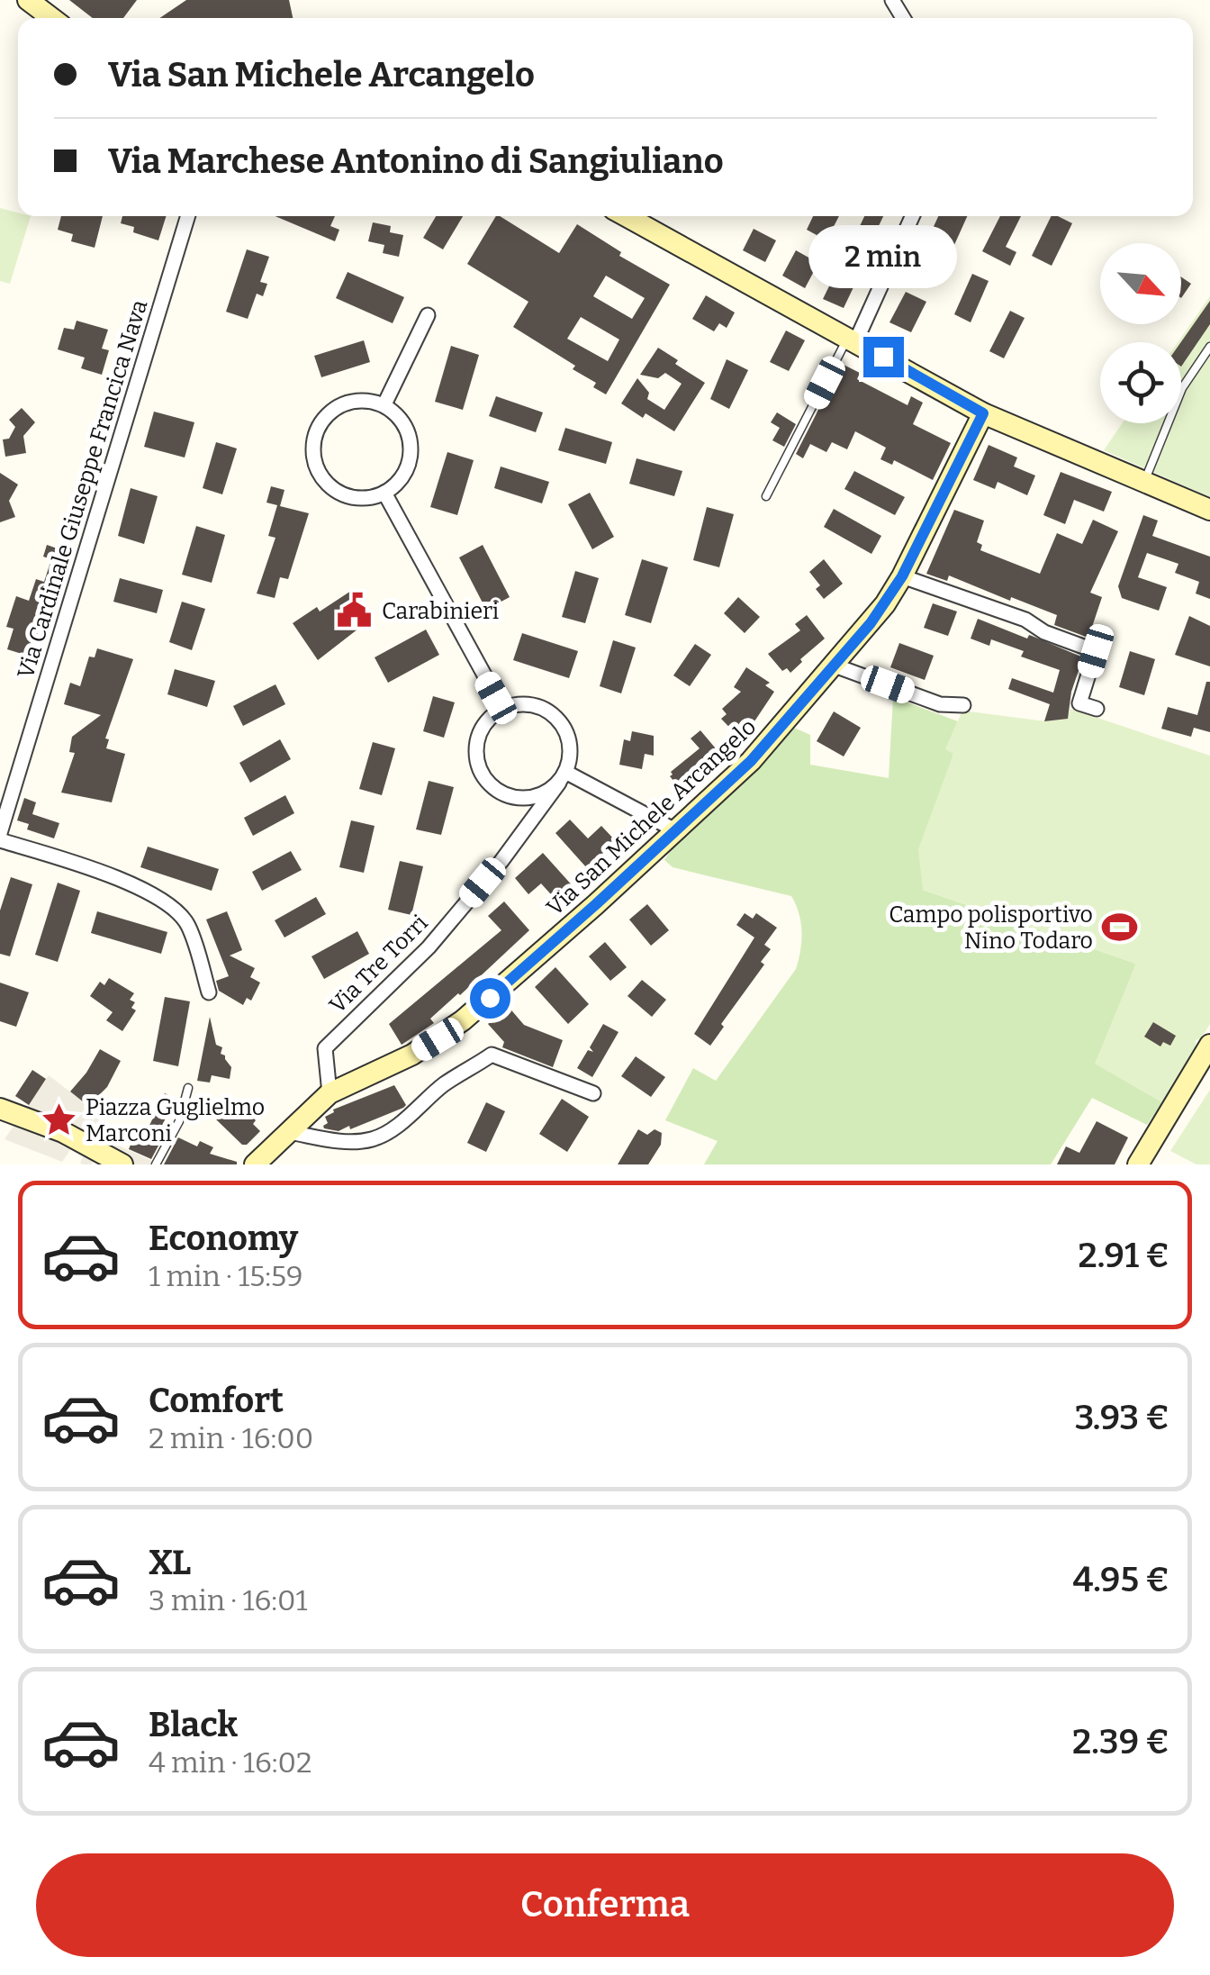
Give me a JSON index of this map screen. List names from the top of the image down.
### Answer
{
  "streets": {
    "main road": ["Via San Michele Arcangelo"],
    "street": ["Via Cardinale Giuseppe Francica Nava", "Via Tre Torri"]
  },
  "crossings": [
    ["Via San Michele Arcangelo", "Via Tre Torri"]
  ],
  "places": {
    "public building": ["Carabinieri"],
    "sports": ["Campo polisportivo Nino Todaro"],
    "place": ["Piazza Guglielmo Marconi"]
  },
  "north": "bottom right",
  "page": {
    "banner": ["Via San Michele Arcangelo", "Via Marchese Antonino di Sangiuliano"],
    "bubble": "2 min",
    "list": [
      {
        "name": "Economy",
        "note": "1 min · 15:59",
        "value": "2.91 €"
      },
      {
        "name": "Comfort",
        "note": "2 min · 16:00",
        "value": "3.93 €"
      },
      {
        "name": "XL",
        "note": "3 min · 16:01",
        "value": "4.95 €"
      },
      {
        "name": "Black",
        "note": "4 min · 16:02",
        "value": "2.39 €"
      }
    ],
    "buttons": "Conferma"
  }
}
